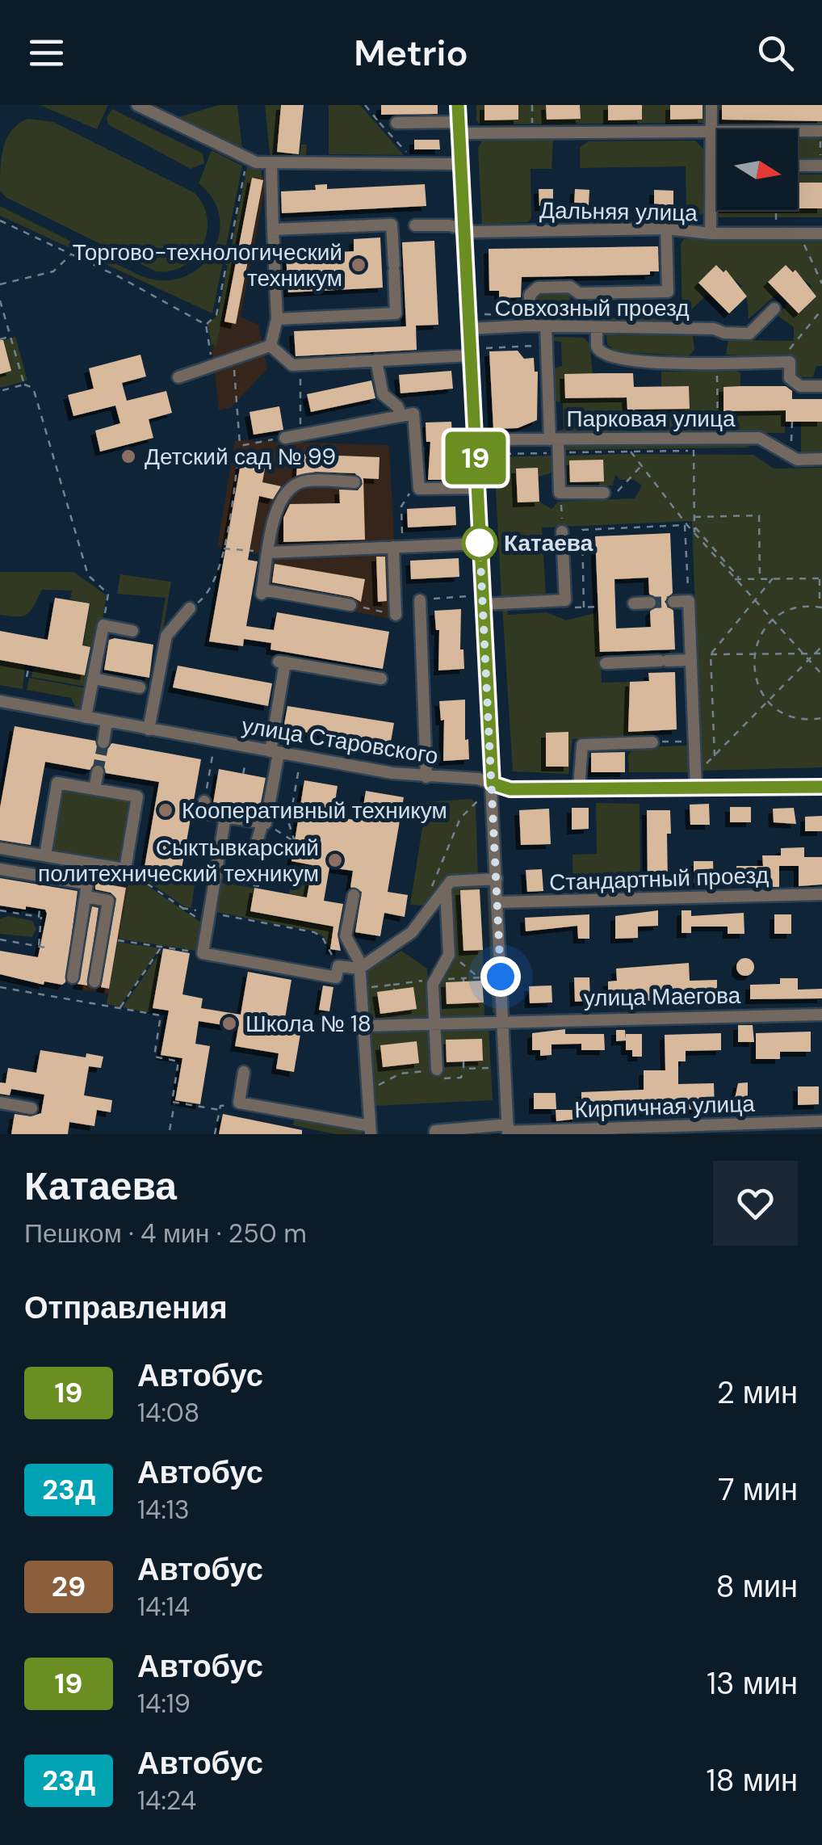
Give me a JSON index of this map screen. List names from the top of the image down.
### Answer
{
  "streets": {
    "street": [
      "Дальняя улица",
      "Совхозный проезд",
      "Парковая улица",
      "улица Старовского",
      "Стандартный проезд",
      "улица Маегова",
      "Кирпичная улица"
    ]
  },
  "places": [
    "Торгово-технологический техникум",
    "Детский сад № 99",
    "Катаева",
    "Кооперативный техникум",
    "Сыктывкарский политехнический техникум",
    "Школа № 18"
  ],
  "lines": ["bus line 19"],
  "north": "right",
  "page": {
    "header": "Metrio",
    "on_map": "19",
    "heading": [
      ["Катаева", "Пешком · 4 мин · 250 m"],
      "Отправления"
    ],
    "list": [
      {
        "mark": "19",
        "name": "Автобус",
        "note": "14:08",
        "value": "2 мин"
      },
      {
        "mark": "23Д",
        "name": "Автобус",
        "note": "14:13",
        "value": "7 мин"
      },
      {
        "mark": "29",
        "name": "Автобус",
        "note": "14:14",
        "value": "8 мин"
      },
      {
        "mark": "19",
        "name": "Автобус",
        "note": "14:19",
        "value": "13 мин"
      },
      {
        "mark": "23Д",
        "name": "Автобус",
        "note": "14:24",
        "value": "18 мин"
      }
    ]
  }
}
